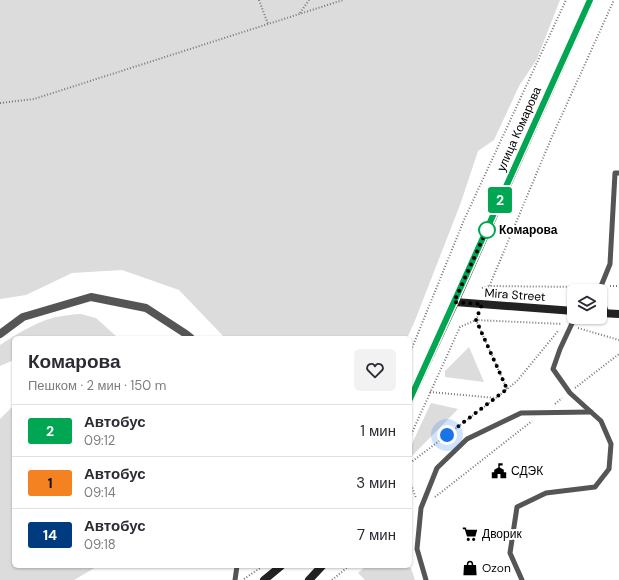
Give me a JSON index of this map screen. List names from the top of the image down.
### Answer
{
  "streets": {
    "main road": ["улица Комарова", "Mira Street"]
  },
  "crossings": [
    ["улица Комарова", "Mira Street"]
  ],
  "places": {
    "other": ["Комарова"],
    "public building": ["СДЭК"],
    "supermarket": ["Дворик"],
    "shop": ["Ozon"]
  },
  "lines": ["bus line 2"],
  "page": {
    "on_map": "2",
    "heading": ["Комарова", "Пешком · 2 мин · 150 m"],
    "list": [
      {
        "mark": "2",
        "name": "Автобус",
        "note": "09:12",
        "value": "1 мин"
      },
      {
        "mark": "1",
        "name": "Автобус",
        "note": "09:14",
        "value": "3 мин"
      },
      {
        "mark": "14",
        "name": "Автобус",
        "note": "09:18",
        "value": "7 мин"
      }
    ]
  }
}
